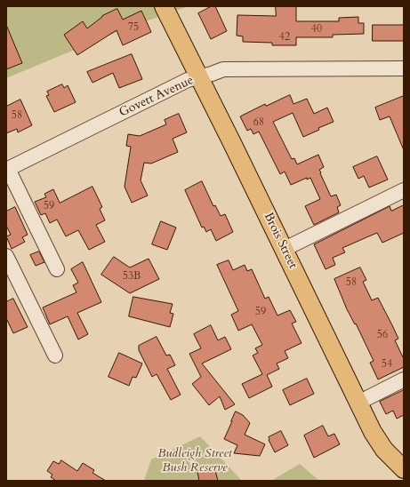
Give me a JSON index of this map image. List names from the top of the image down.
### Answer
{
  "streets": {
    "main road": ["Brois Street"],
    "street": ["Govett Avenue"]
  },
  "crossings": [
    ["Govett Avenue", "Brois Street"]
  ],
  "parks": ["Budleigh Street Bush Reserve"],
  "house_numbers": [
    "75",
    "40",
    "42",
    "58",
    "68",
    "59",
    "53B",
    "58",
    "59",
    "56",
    "54"
  ]
}
